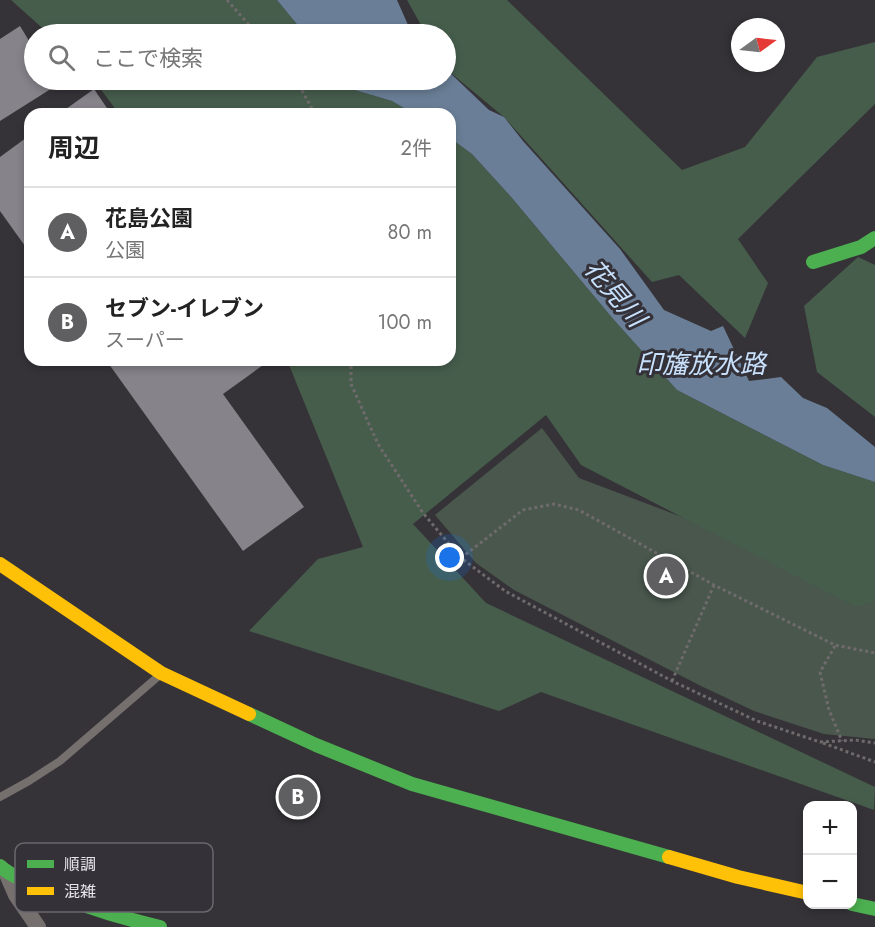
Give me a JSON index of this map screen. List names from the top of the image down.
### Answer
{
  "water": ["花見川", "印旛放水路"],
  "legend": ["順調", "混雑"],
  "north": "right",
  "page": {
    "search": "ここで検索",
    "heading": ["周辺", "2件"],
    "list": [
      {
        "mark": "A",
        "name": "花島公園",
        "note": "公園",
        "value": "80 m"
      },
      {
        "mark": "B",
        "name": "セブン-イレブン",
        "note": "スーパー",
        "value": "100 m"
      }
    ],
    "pins": ["A", "B"],
    "map_buttons": ["+", "−"]
  }
}
